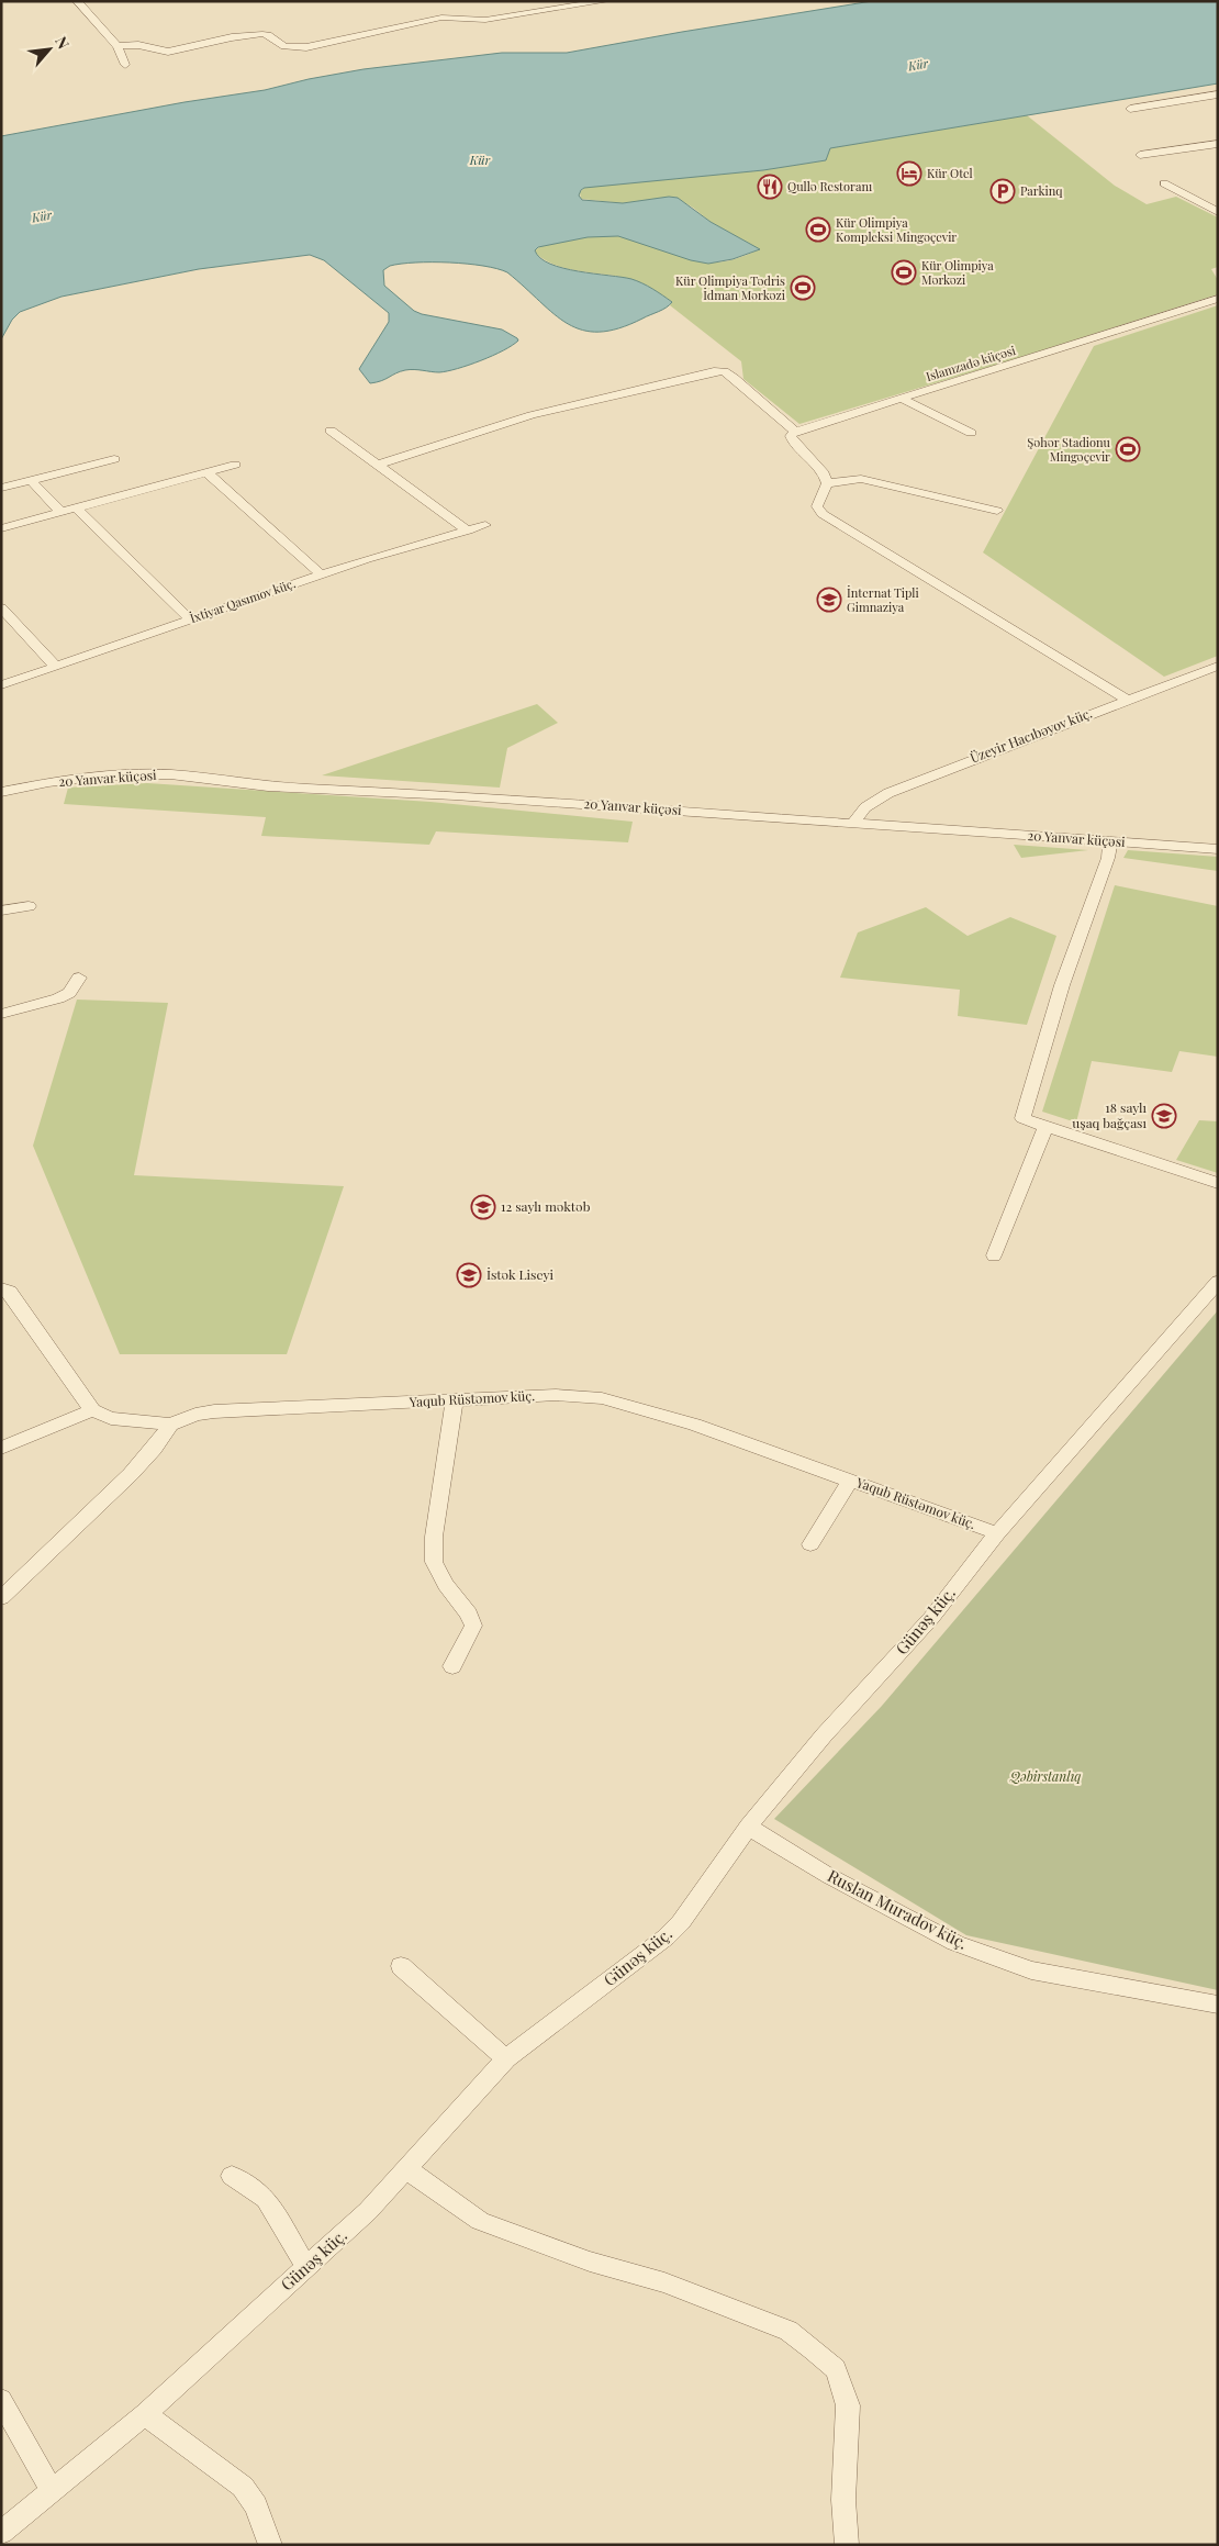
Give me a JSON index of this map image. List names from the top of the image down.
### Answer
{
  "streets": {
    "street": [
      "Islamzadə küçəsi",
      "İxtiyar Qasımov küç.",
      "Üzeyir Hacıbəyov küç.",
      "20 Yanvar küçəsi",
      "Yaqub Rüstəmov küç.",
      "Günəş küç.",
      "Ruslan Muradov küç."
    ]
  },
  "crossings": [
    ["Üzeyir Hacıbəyov küç.", "20 Yanvar küçəsi"],
    ["Yaqub Rüstəmov küç.", "Günəş küç."],
    ["Günəş küç.", "Ruslan Muradov küç."]
  ],
  "water": ["Kür"],
  "parks": ["Qəbirstanlıq"],
  "places": {
    "hotel": ["Kür Otel"],
    "restaurant": ["Qullə Restoranı"],
    "parking": ["Parkinq"],
    "sports": [
      "Kür Olimpiya Kompleksi Mingəçevir",
      "Kür Olimpiya Mərkəzi",
      "Kür Olimpiya Tədris İdman Mərkəzi",
      "Şəhər Stadionu Mingəçevir"
    ],
    "school or university": [
      "İnternat Tipli Gimnaziya",
      "18 saylı uşaq bağçası",
      "12 saylı məktəb",
      "İstək Liseyi"
    ]
  },
  "north": "top right"
}
